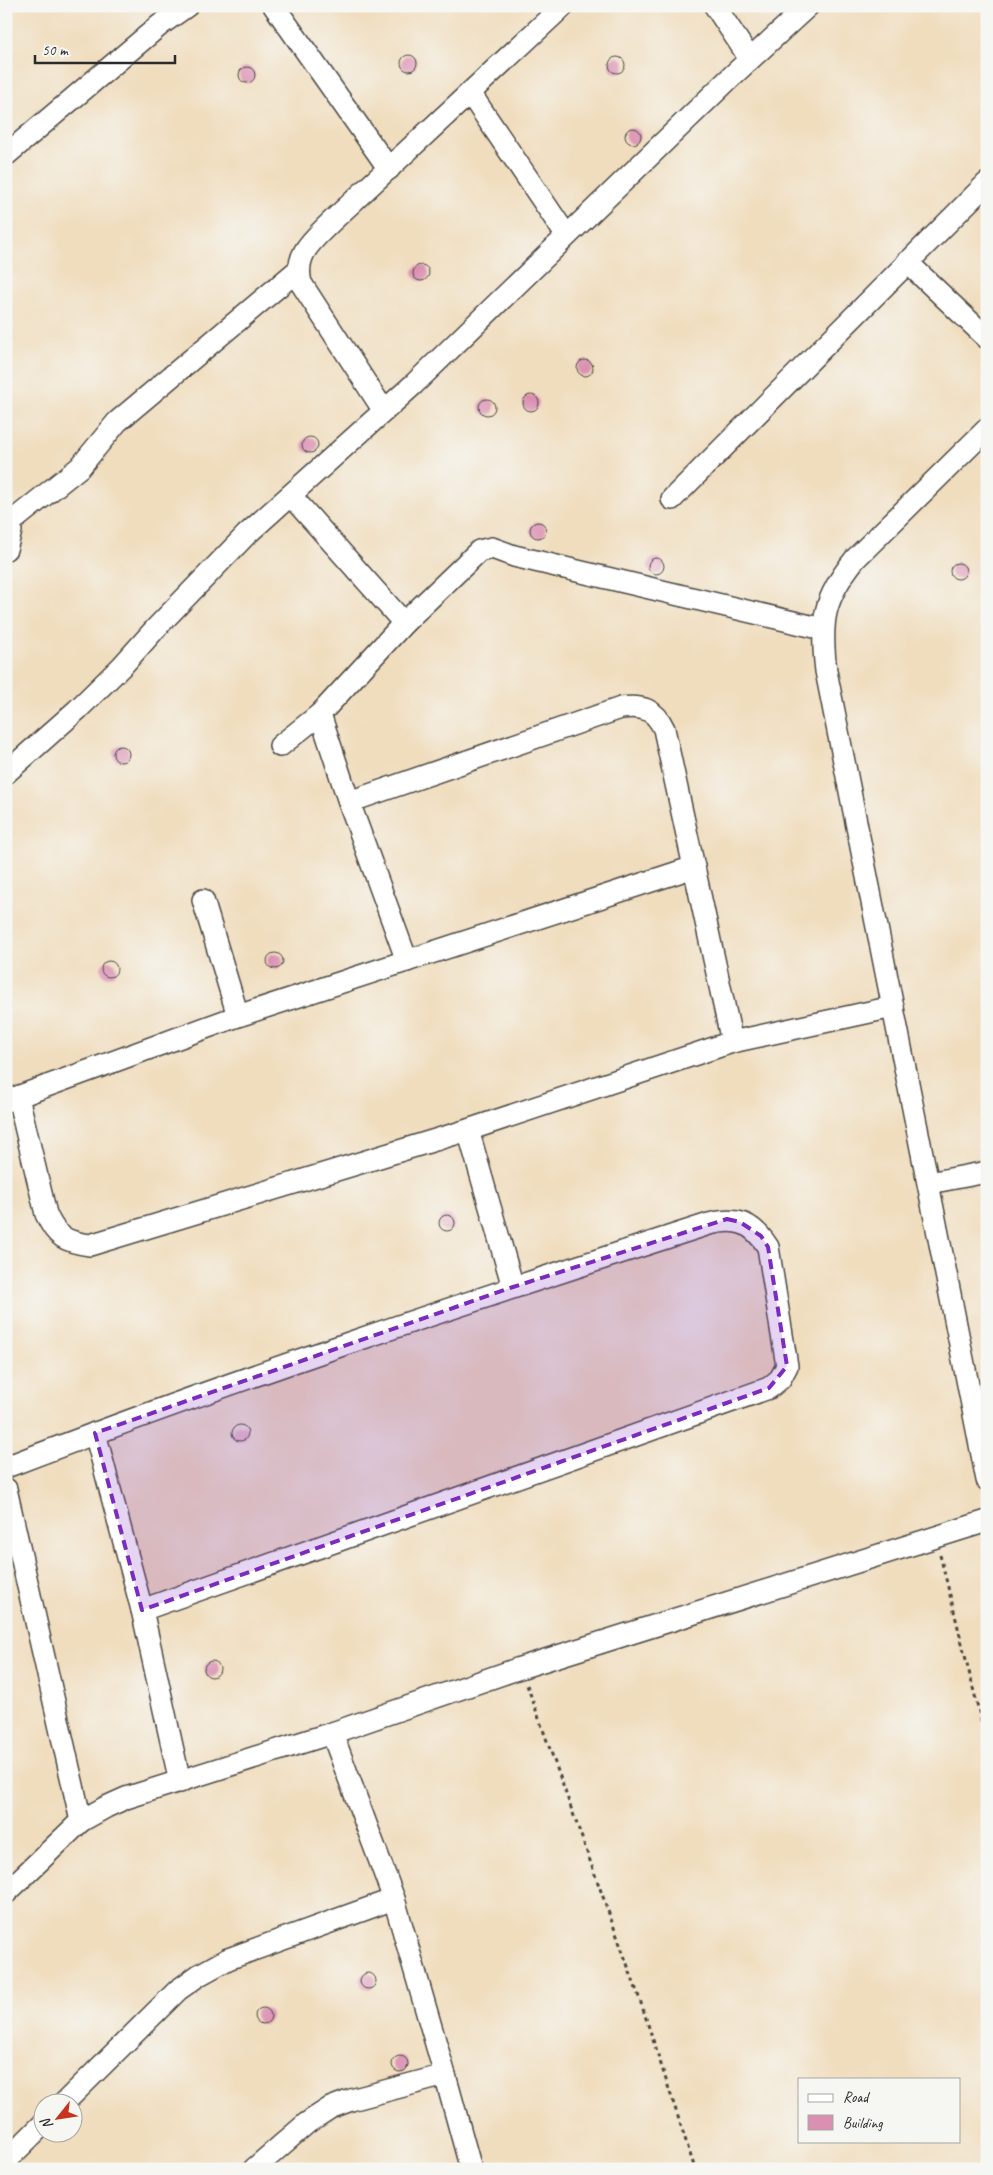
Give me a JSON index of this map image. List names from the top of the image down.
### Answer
{
  "legend": ["Road", "Building"],
  "scale_bar": "50 m",
  "north": "bottom left"
}
